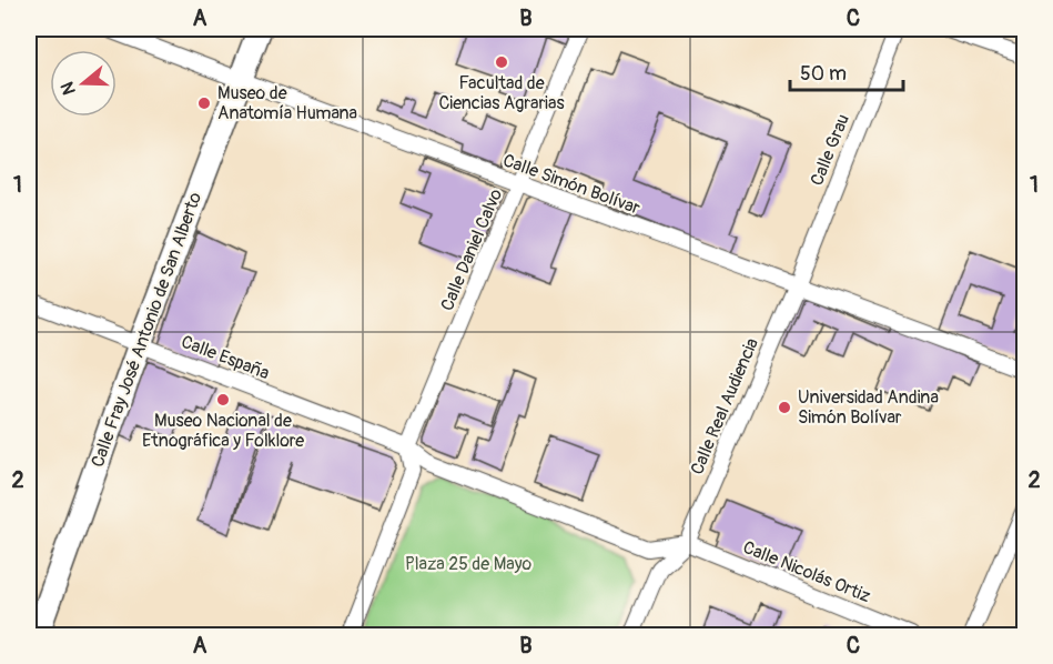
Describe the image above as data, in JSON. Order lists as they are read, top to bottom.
{
  "streets": {
    "main road": ["Calle Fray José Antonio de San Alberto"],
    "street": [
      "Calle Grau",
      "Calle Simón Bolívar",
      "Calle Daniel Calvo",
      "Calle España",
      "Calle Real Audiencia",
      "Calle Nicolás Ortiz"
    ]
  },
  "crossings": [
    ["Calle Grau", "Calle Simón Bolívar"],
    ["Calle Grau", "Calle Real Audiencia"],
    ["Calle Simón Bolívar", "Calle Daniel Calvo"],
    ["Calle Simón Bolívar", "Calle Fray José Antonio de San Alberto"],
    ["Calle Simón Bolívar", "Calle Real Audiencia"],
    ["Calle Daniel Calvo", "Calle España"],
    ["Calle Fray José Antonio de San Alberto", "Calle España"],
    ["Calle Real Audiencia", "Calle Nicolás Ortiz"]
  ],
  "parks": ["Plaza 25 de Mayo"],
  "places": [
    "Facultad de Ciencias Agrarias",
    "Museo de Anatomía Humana",
    "Museo Nacional de Etnográfica y Folklore",
    "Universidad Andina Simón Bolívar"
  ],
  "scale_bar": "50 m",
  "north": "left",
  "grid": {
    "columns": ["A", "B", "C"],
    "rows": ["1", "2"]
  }
}
